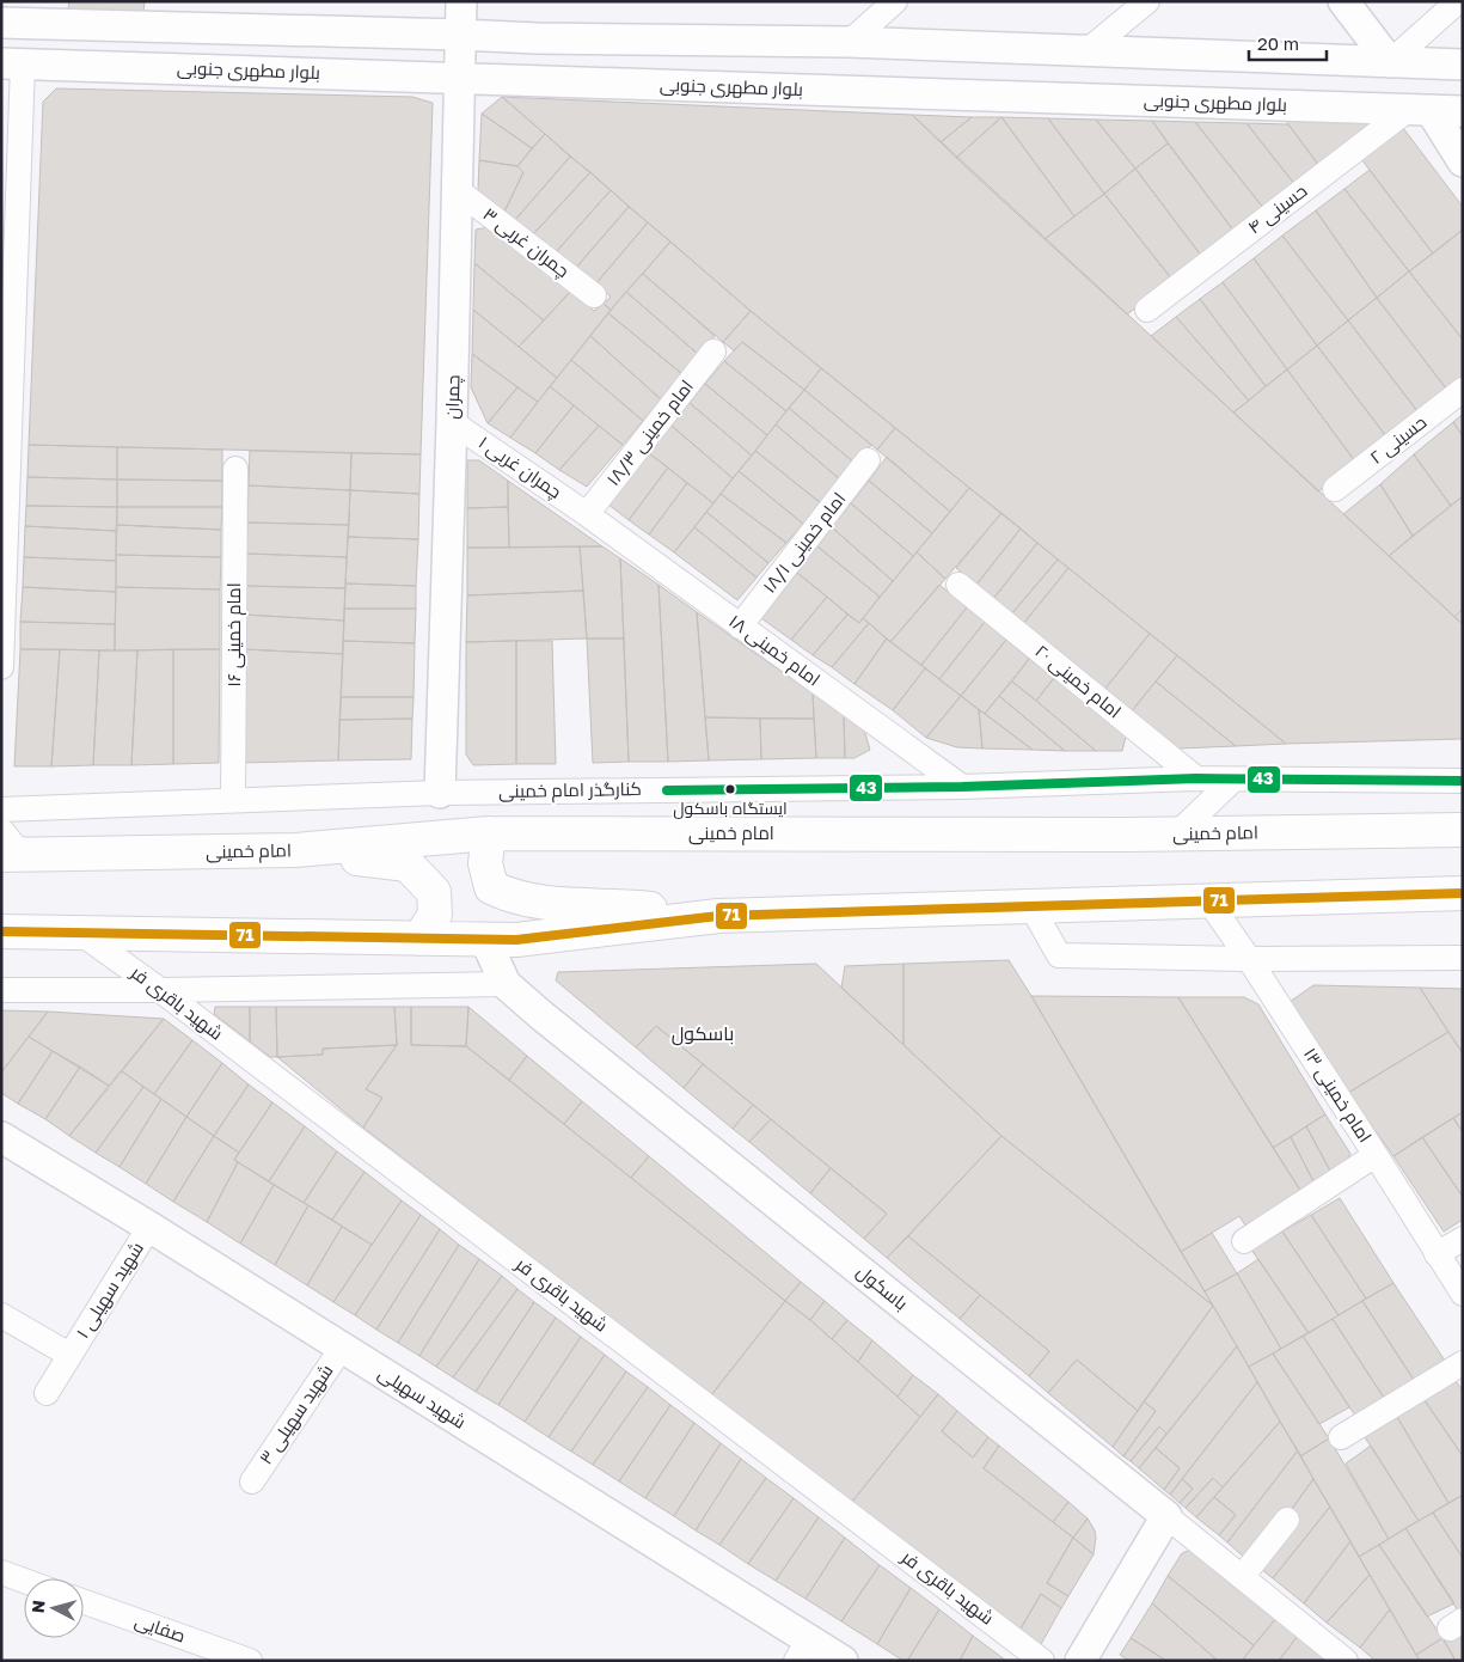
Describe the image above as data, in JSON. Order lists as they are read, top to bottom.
{
  "streets": {
    "main road": ["امام خمینی"],
    "street": [
      "بلوار مطهری جنوبی",
      "حسینی ۴",
      "چمران غربی ۳",
      "چمران",
      "امام خمینی ۱۸/۳",
      "حسینی ۲",
      "چمران غربی ۱",
      "امام خمینی ۱۸/۱",
      "امام خمینی ۱۶",
      "امام خمینی ۱۸",
      "امام خمینی ۲۰",
      "کنارگذر امام خمینی",
      "شهید باقری فر",
      "امام خمینی ۱۳",
      "باسکول",
      "شهید سهیلی ۱",
      "شهید سهیلی",
      "شهید سهیلی ۳",
      "صفایی"
    ]
  },
  "crossings": [
    ["بلوار مطهری جنوبی", "حسینی ۴"],
    ["بلوار مطهری جنوبی", "چمران"],
    ["چمران غربی ۳", "چمران"],
    ["چمران", "چمران غربی ۱"],
    ["چمران", "کنارگذر امام خمینی"],
    ["امام خمینی ۱۸/۳", "چمران غربی ۱"],
    ["امام خمینی ۱۸/۳", "امام خمینی ۱۸"],
    ["چمران غربی ۱", "امام خمینی ۱۸"],
    ["امام خمینی ۱۸/۱", "امام خمینی ۱۸"],
    ["امام خمینی ۱۶", "کنارگذر امام خمینی"],
    ["امام خمینی ۱۸", "کنارگذر امام خمینی"],
    ["امام خمینی ۲۰", "کنارگذر امام خمینی"],
    ["شهید سهیلی ۱", "شهید سهیلی"],
    ["شهید سهیلی", "شهید سهیلی ۳"]
  ],
  "districts": ["باسکول"],
  "places": ["ایستگاه باسکول"],
  "lines": ["transit line 43", "transit line 71"],
  "scale_bar": "20 m",
  "north": "left"
}
